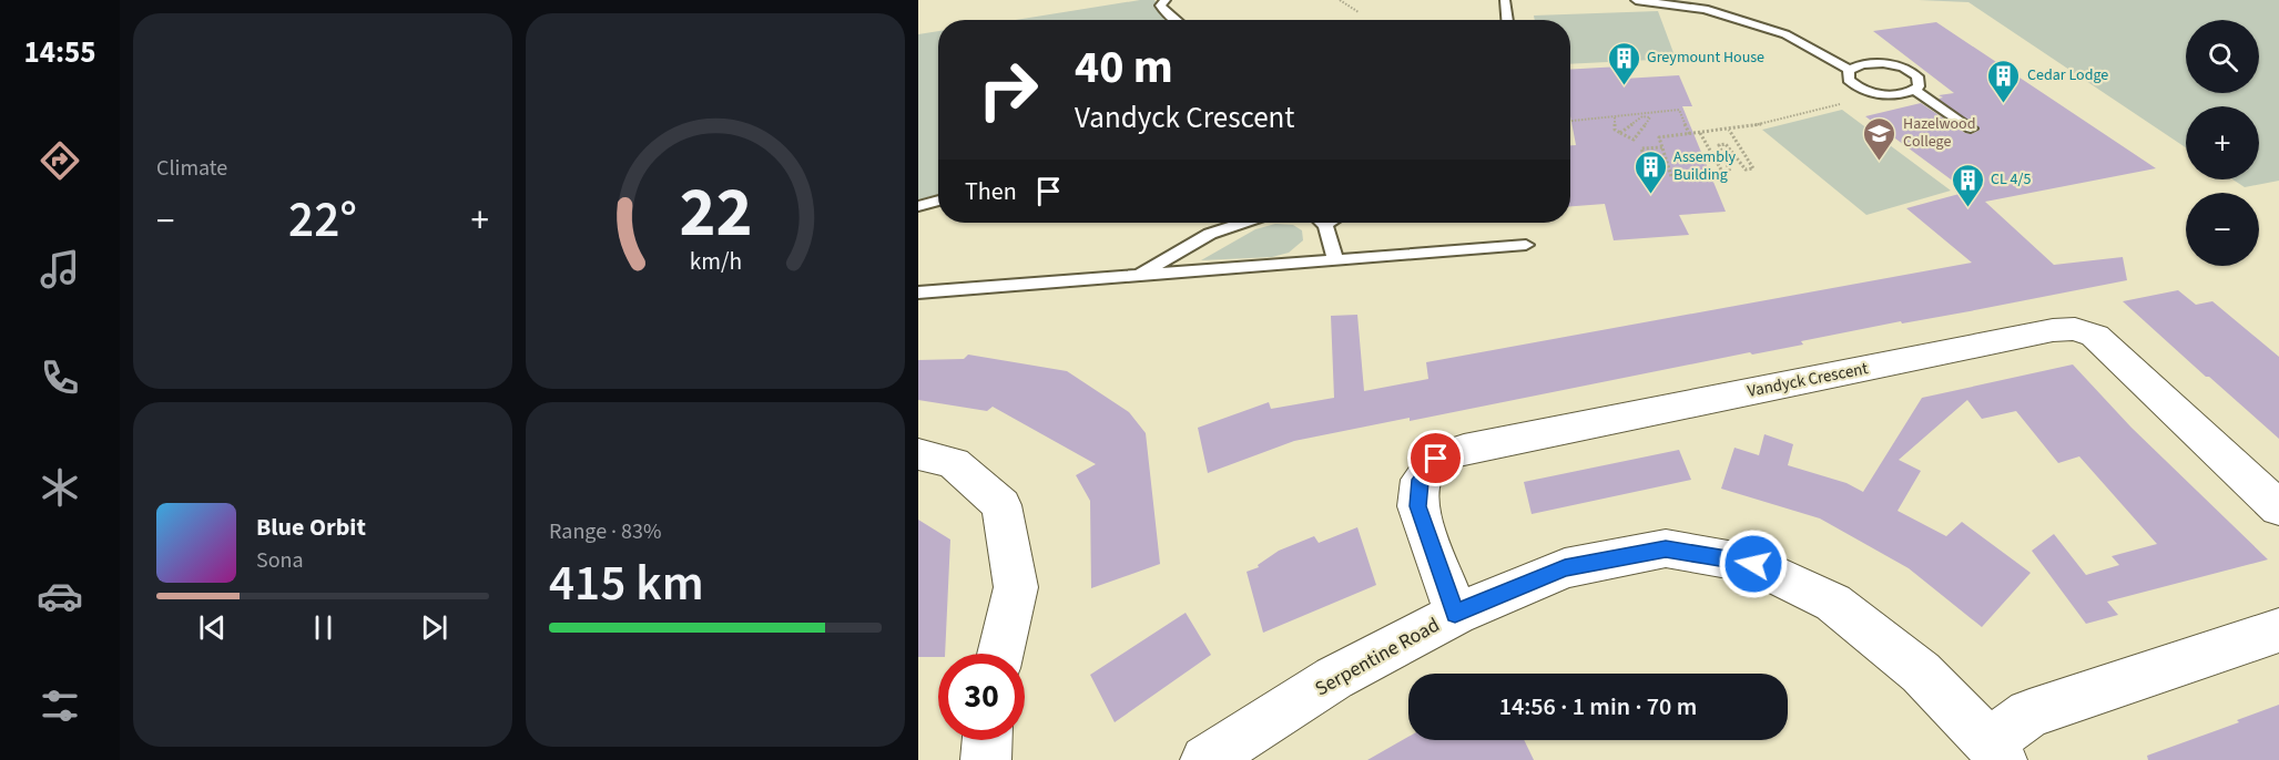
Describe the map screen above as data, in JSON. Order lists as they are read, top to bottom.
{
  "streets": {
    "street": ["Vandyck Crescent", "Serpentine Road"]
  },
  "crossings": [
    ["Vandyck Crescent", "Serpentine Road"]
  ],
  "places": {
    "building": [
      "Greymount House",
      "Cedar Lodge",
      "Assembly Building",
      "CL 4/5"
    ],
    "school or university": ["Hazelwood College"]
  },
  "page": {
    "tabs": "14:55",
    "tile": [
      "Climate",
      ["Range · 83%", "415 km"]
    ],
    "map_buttons": ["+", "−"],
    "turn": ["40 m", "Vandyck Crescent"],
    "then": "Then",
    "heat": ["−", "22°", "+"],
    "song": ["Blue Orbit", "Sona"],
    "limit": "30",
    "trip": "14:56 · 1 min · 70 m",
    "gauge": ["22", "km/h"]
  }
}
